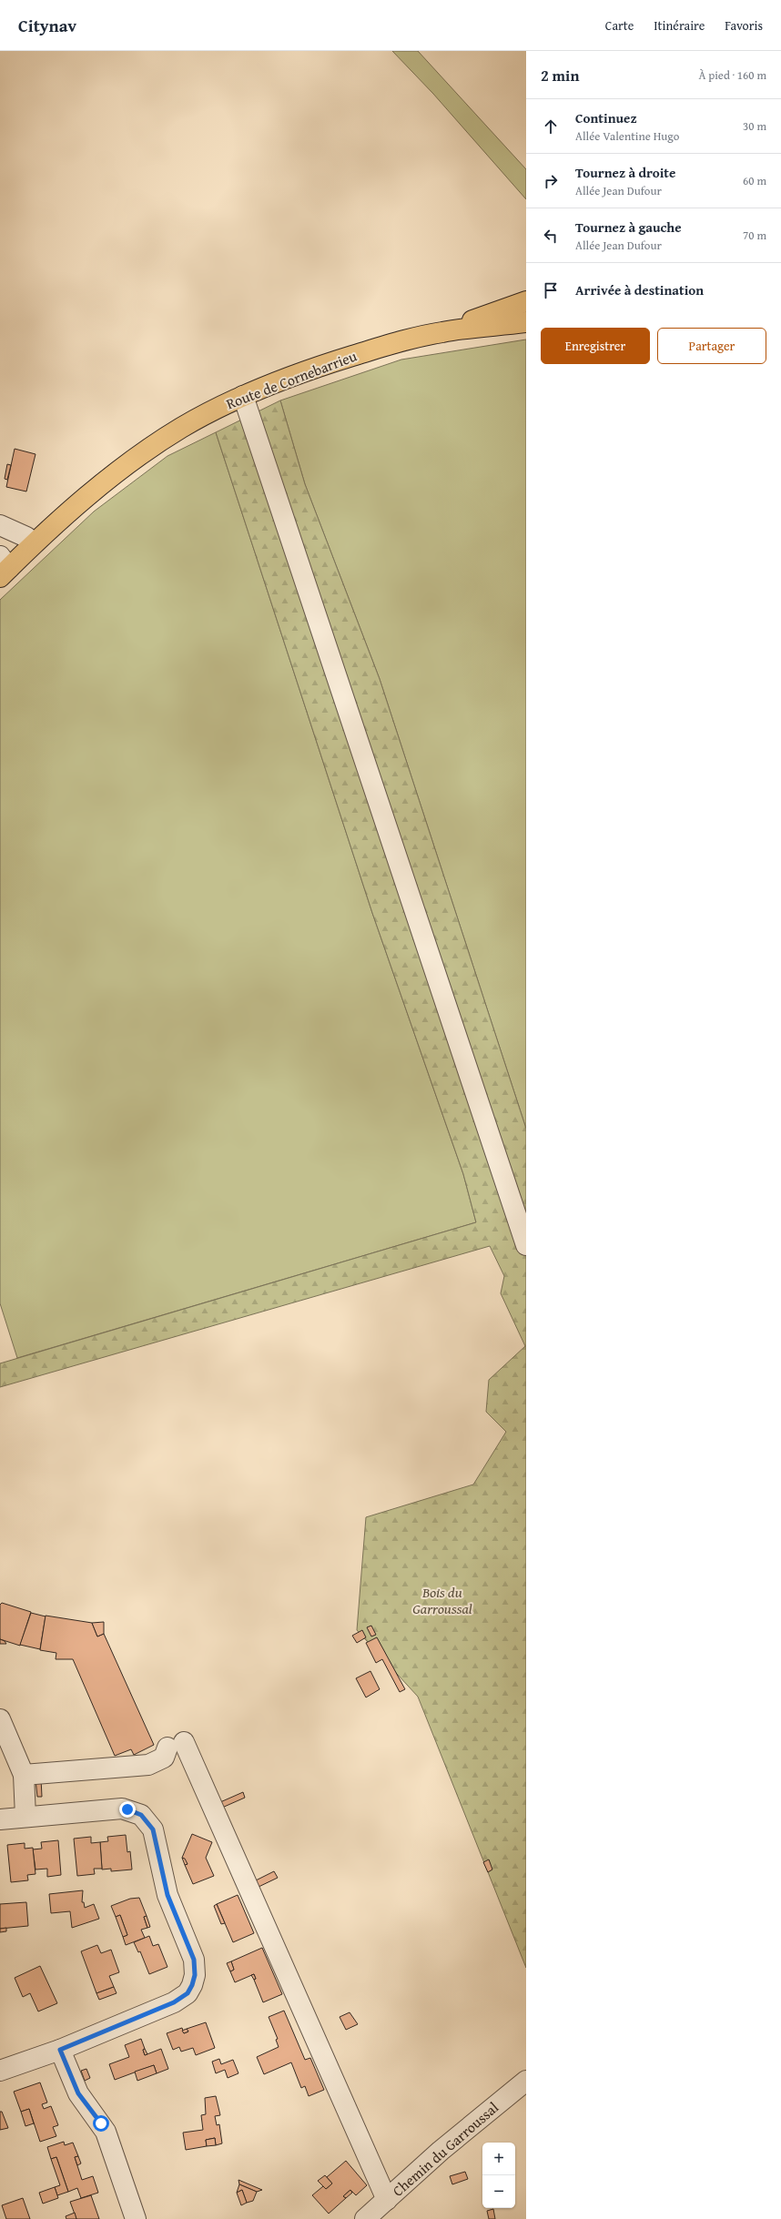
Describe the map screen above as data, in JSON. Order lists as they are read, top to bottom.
{
  "streets": {
    "main road": ["Route de Cornebarrieu"],
    "street": ["Chemin du Garroussal"]
  },
  "parks": ["Bois du Garroussal"],
  "page": {
    "header": "Citynav",
    "nav": ["Carte", "Itinéraire", "Favoris"],
    "heading": ["2 min", "À pied · 160 m"],
    "list": [
      ["Continuez", "Allée Valentine Hugo", "30 m"],
      ["Tournez à droite", "Allée Jean Dufour", "60 m"],
      ["Tournez à gauche", "Allée Jean Dufour", "70 m"],
      "Arrivée à destination"
    ],
    "buttons": ["Enregistrer", "Partager"],
    "map_buttons": ["+", "−"]
  }
}
